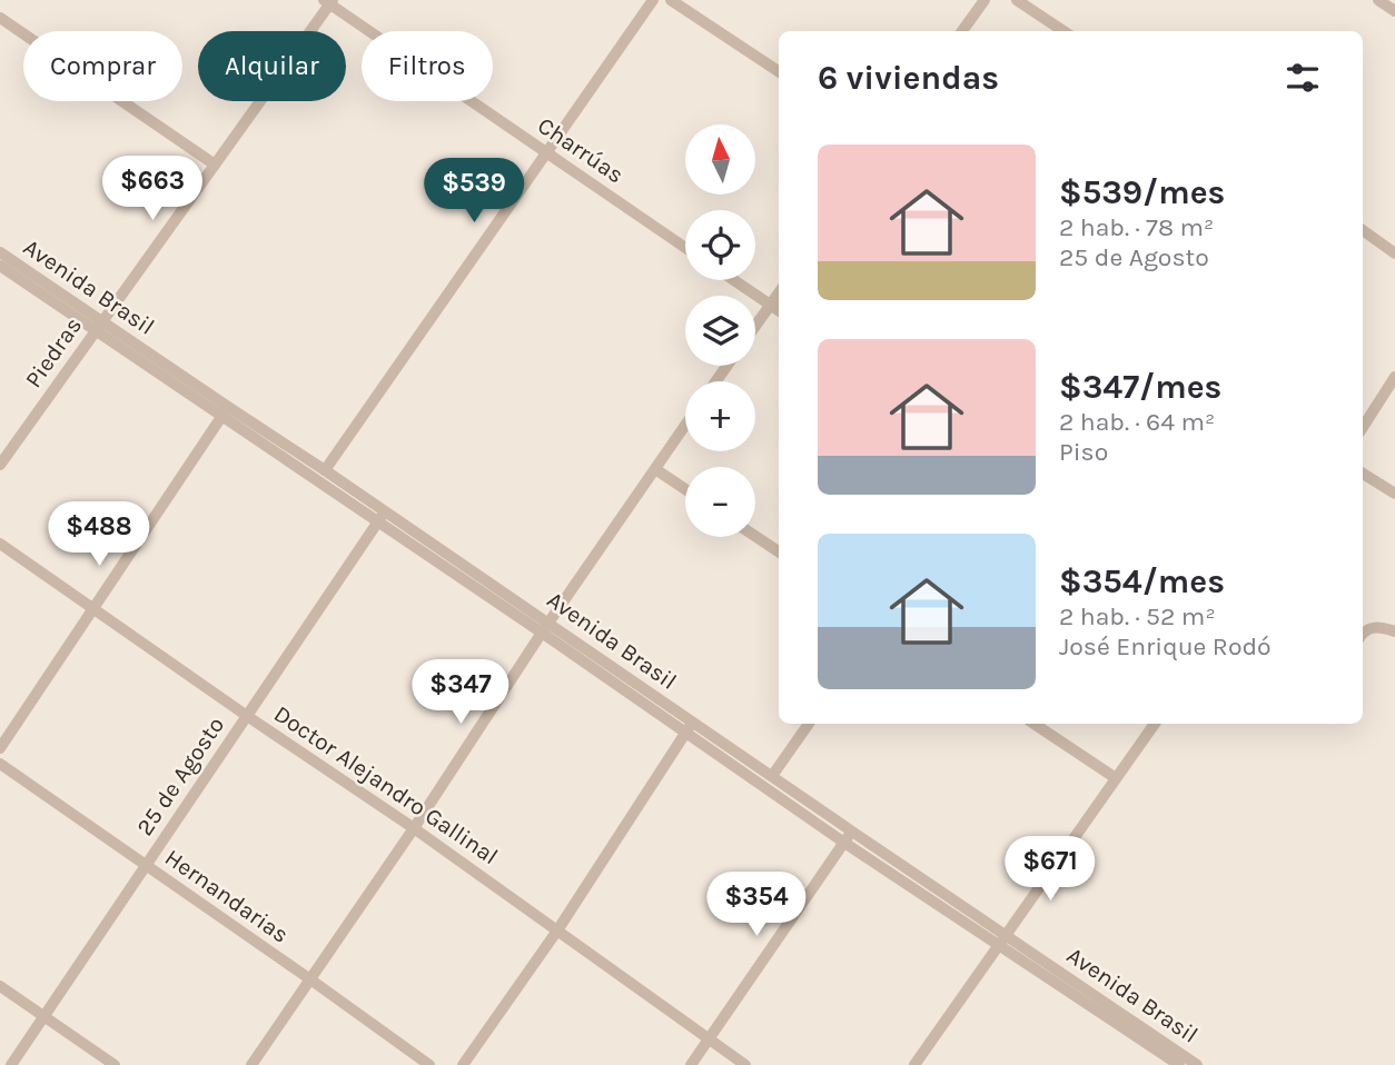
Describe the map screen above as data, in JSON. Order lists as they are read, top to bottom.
{
  "streets": {
    "street": [
      "Charrúas",
      "Avenida Brasil",
      "Piedras",
      "25 de Agosto",
      "Doctor Alejandro Gallinal",
      "Hernandarias"
    ]
  },
  "crossings": [
    ["Charrúas", "Piedras"],
    ["Avenida Brasil", "Piedras"],
    ["Avenida Brasil", "25 de Agosto"],
    ["25 de Agosto", "Doctor Alejandro Gallinal"],
    ["25 de Agosto", "Hernandarias"]
  ],
  "north": "top",
  "page": {
    "chip": ["Comprar", "Alquilar", "Filtros"],
    "heading": "6 viviendas",
    "map_buttons": ["+", "−"],
    "list": [
      {
        "name": "$539/mes",
        "note": "2 hab. · 78 m² · 25 de Agosto"
      },
      {
        "name": "$347/mes",
        "note": "2 hab. · 64 m² · Piso"
      },
      {
        "name": "$354/mes",
        "note": "2 hab. · 52 m² · José Enrique Rodó"
      }
    ],
    "price": [
      "$663",
      "$539",
      "$488",
      "$347",
      "$671",
      "$354"
    ]
  }
}
